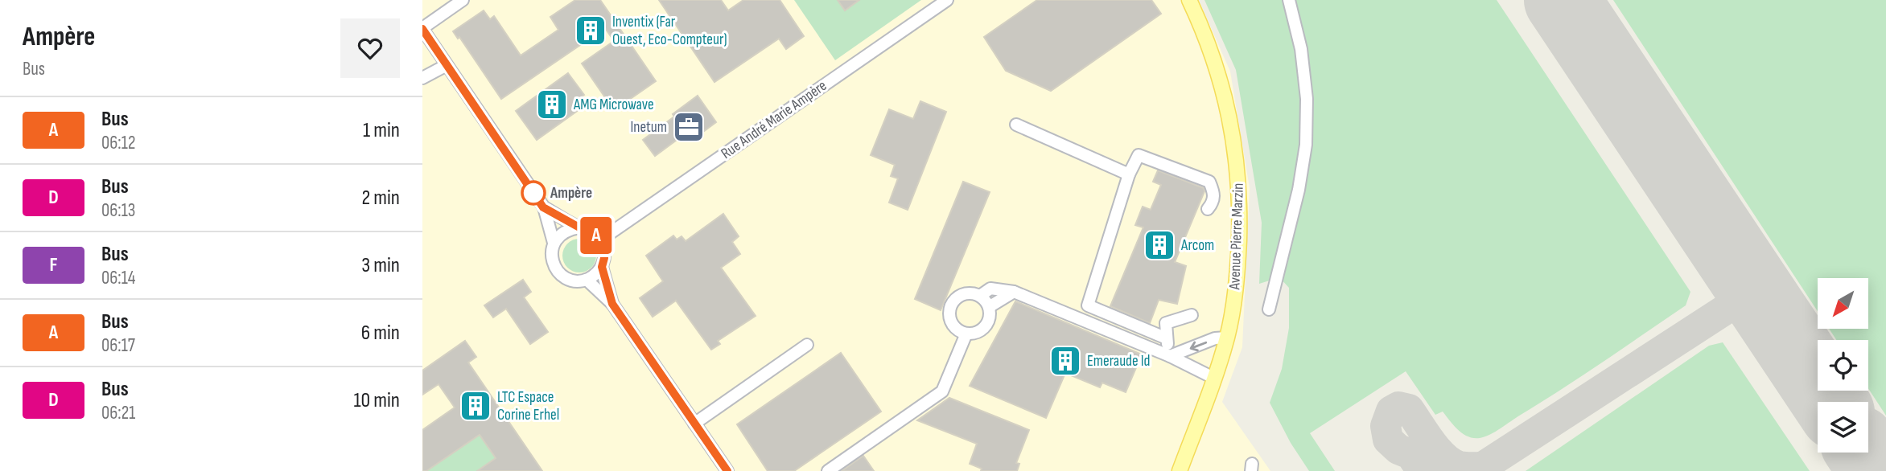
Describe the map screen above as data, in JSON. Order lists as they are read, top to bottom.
{
  "streets": {
    "main road": ["Avenue Pierre Marzin"],
    "street": ["Rue André Marie Ampère"]
  },
  "places": {
    "building": [
      "Inventix (Far Ouest, Eco-Compteur)",
      "AMG Microwave",
      "Arcom",
      "Emeraude Id",
      "LTC Espace Corine Erhel"
    ],
    "office": ["Inetum"],
    "other": ["Ampère"]
  },
  "lines": ["bus line A"],
  "north": "bottom left",
  "page": {
    "heading": ["Ampère", "Bus"],
    "on_map": "A",
    "list": [
      {
        "mark": "A",
        "name": "Bus",
        "note": "06:12",
        "value": "1 min"
      },
      {
        "mark": "D",
        "name": "Bus",
        "note": "06:13",
        "value": "2 min"
      },
      {
        "mark": "F",
        "name": "Bus",
        "note": "06:14",
        "value": "3 min"
      },
      {
        "mark": "A",
        "name": "Bus",
        "note": "06:17",
        "value": "6 min"
      },
      {
        "mark": "D",
        "name": "Bus",
        "note": "06:21",
        "value": "10 min"
      }
    ]
  }
}
